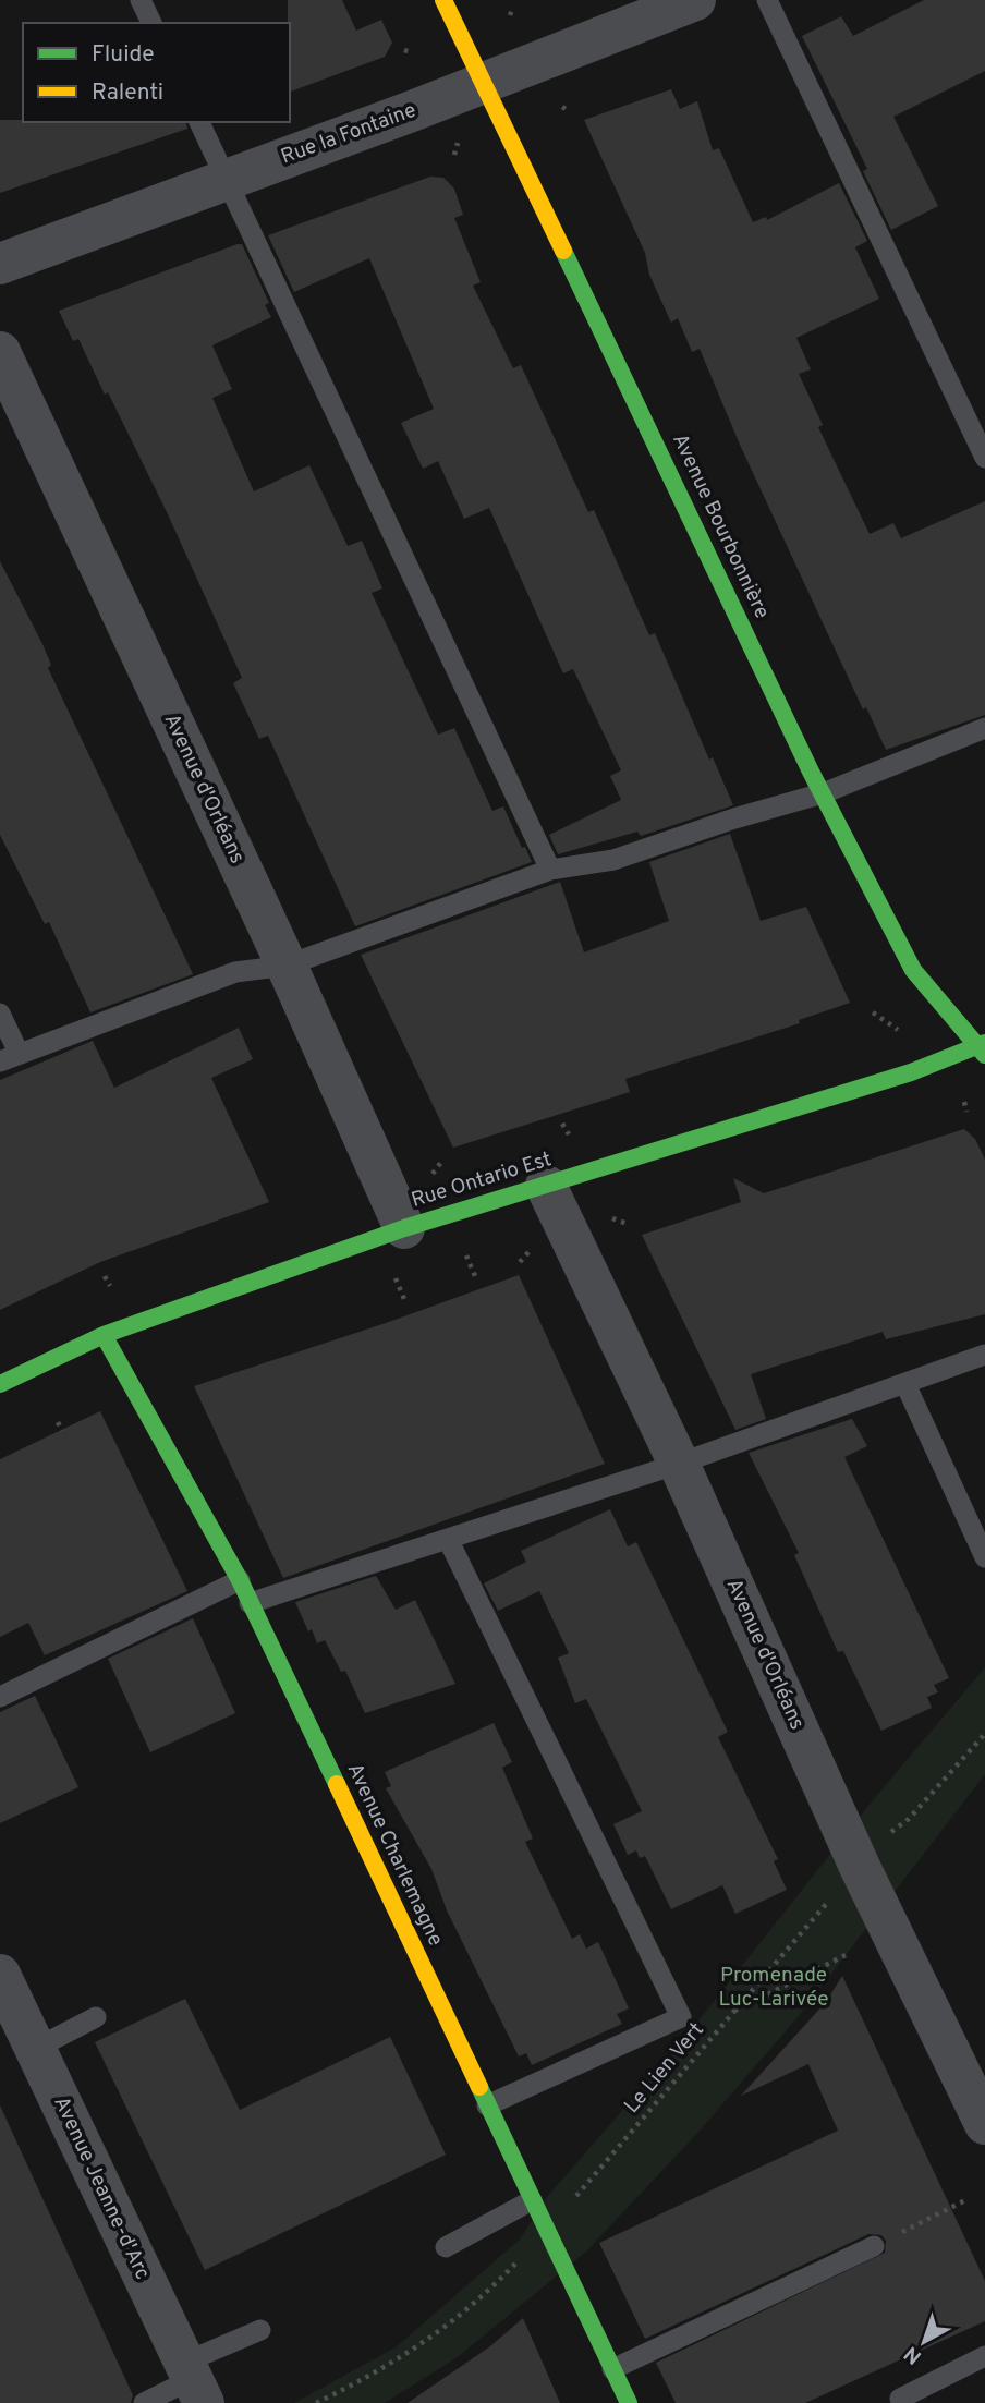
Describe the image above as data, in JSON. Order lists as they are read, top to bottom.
{
  "streets": {
    "street": [
      "Rue la Fontaine",
      "Avenue Bourbonnière",
      "Avenue d'Orléans",
      "Rue Ontario Est",
      "Avenue Charlemagne",
      "Avenue Jeanne-d'Arc"
    ],
    "path": ["Le Lien Vert"]
  },
  "crossings": [
    ["Rue la Fontaine", "Avenue Bourbonnière"],
    ["Avenue Bourbonnière", "Rue Ontario Est"],
    ["Avenue d'Orléans", "Rue Ontario Est"],
    ["Rue Ontario Est", "Avenue Charlemagne"]
  ],
  "parks": ["Promenade Luc-Larivée"],
  "legend": ["Fluide", "Ralenti"],
  "north": "bottom left"
}
